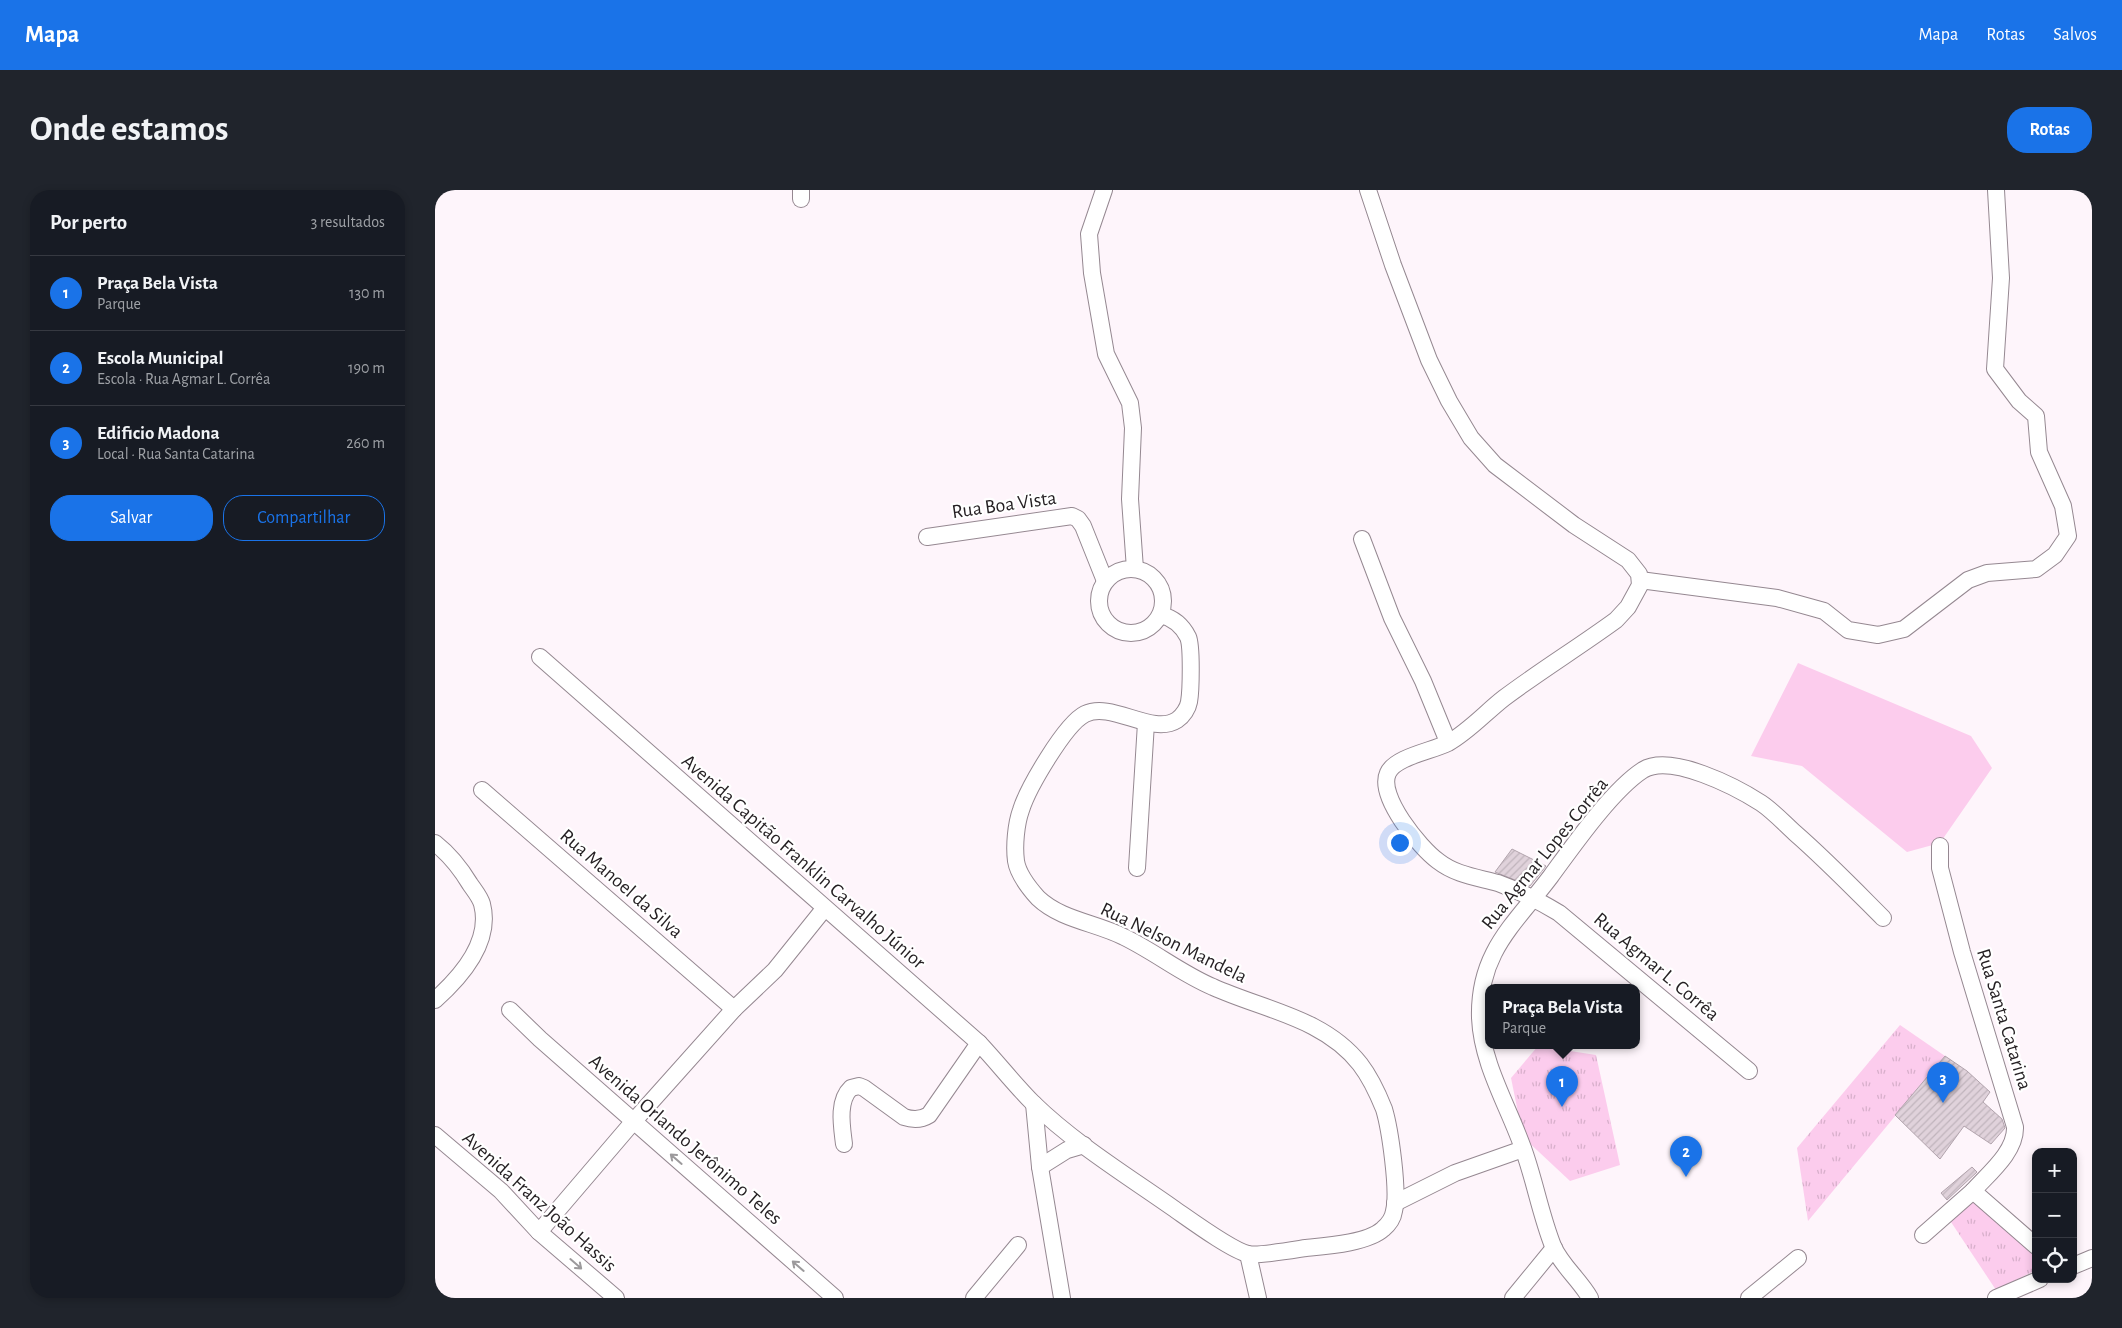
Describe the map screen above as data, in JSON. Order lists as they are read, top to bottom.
{
  "streets": {
    "street": [
      "Rua Boa Vista",
      "Rua Agmar Lopes Corrêa",
      "Avenida Capitão Franklin Carvalho Júnior",
      "Rua Manoel da Silva",
      "Rua Nelson Mandela",
      "Rua Agmar L. Corrêa",
      "Rua Santa Catarina",
      "Avenida Orlando Jerônimo Teles",
      "Avenida Franz João Hassis"
    ]
  },
  "crossings": [
    ["Rua Boa Vista", "Rua Nelson Mandela"],
    ["Rua Agmar Lopes Corrêa", "Rua Agmar L. Corrêa"]
  ],
  "one_way": ["Avenida Orlando Jerônimo Teles", "Avenida Franz João Hassis"],
  "page": {
    "header": "Mapa",
    "nav": ["Mapa", "Rotas", "Salvos"],
    "buttons": [
      "Rotas",
      ["Salvar", "Compartilhar"]
    ],
    "title": "Onde estamos",
    "heading": ["Por perto", "3 resultados"],
    "list": [
      {
        "mark": "1",
        "name": "Praça Bela Vista",
        "note": "Parque",
        "value": "130 m"
      },
      {
        "mark": "2",
        "name": "Escola Municipal",
        "note": "Escola · Rua Agmar L. Corrêa",
        "value": "190 m"
      },
      {
        "mark": "3",
        "name": "Edificio Madona",
        "note": "Local · Rua Santa Catarina",
        "value": "260 m"
      }
    ],
    "popup": ["Praça Bela Vista", "Parque"],
    "pins": ["3", "1", "2"],
    "map_buttons": ["+", "−"]
  }
}
